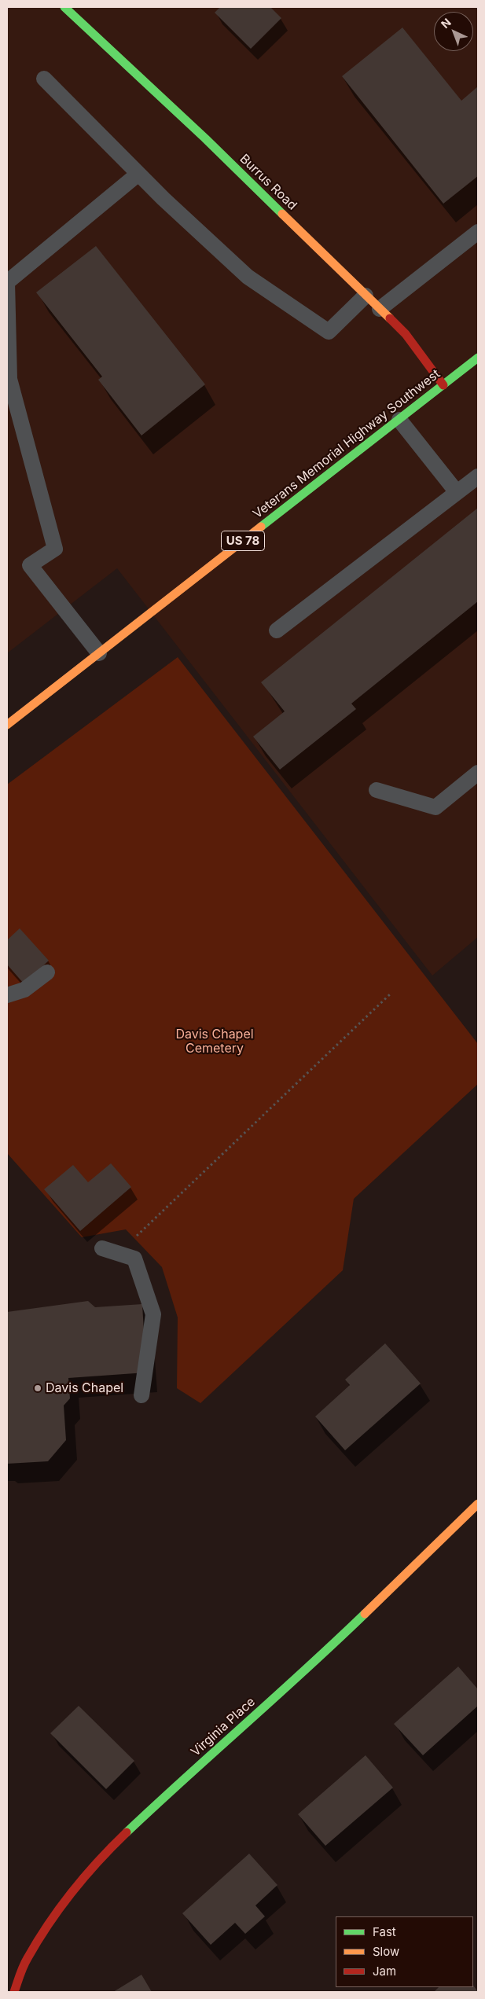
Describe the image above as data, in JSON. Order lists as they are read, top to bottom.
{
  "streets": {
    "street": [
      "Burrus Road",
      "Veterans Memorial Highway Southwest",
      "US 78",
      "Virginia Place"
    ]
  },
  "crossings": [
    ["Burrus Road", "Veterans Memorial Highway Southwest"]
  ],
  "parks": ["Davis Chapel Cemetery"],
  "places": ["Davis Chapel"],
  "legend": ["Fast", "Slow", "Jam"],
  "north": "top left"
}
